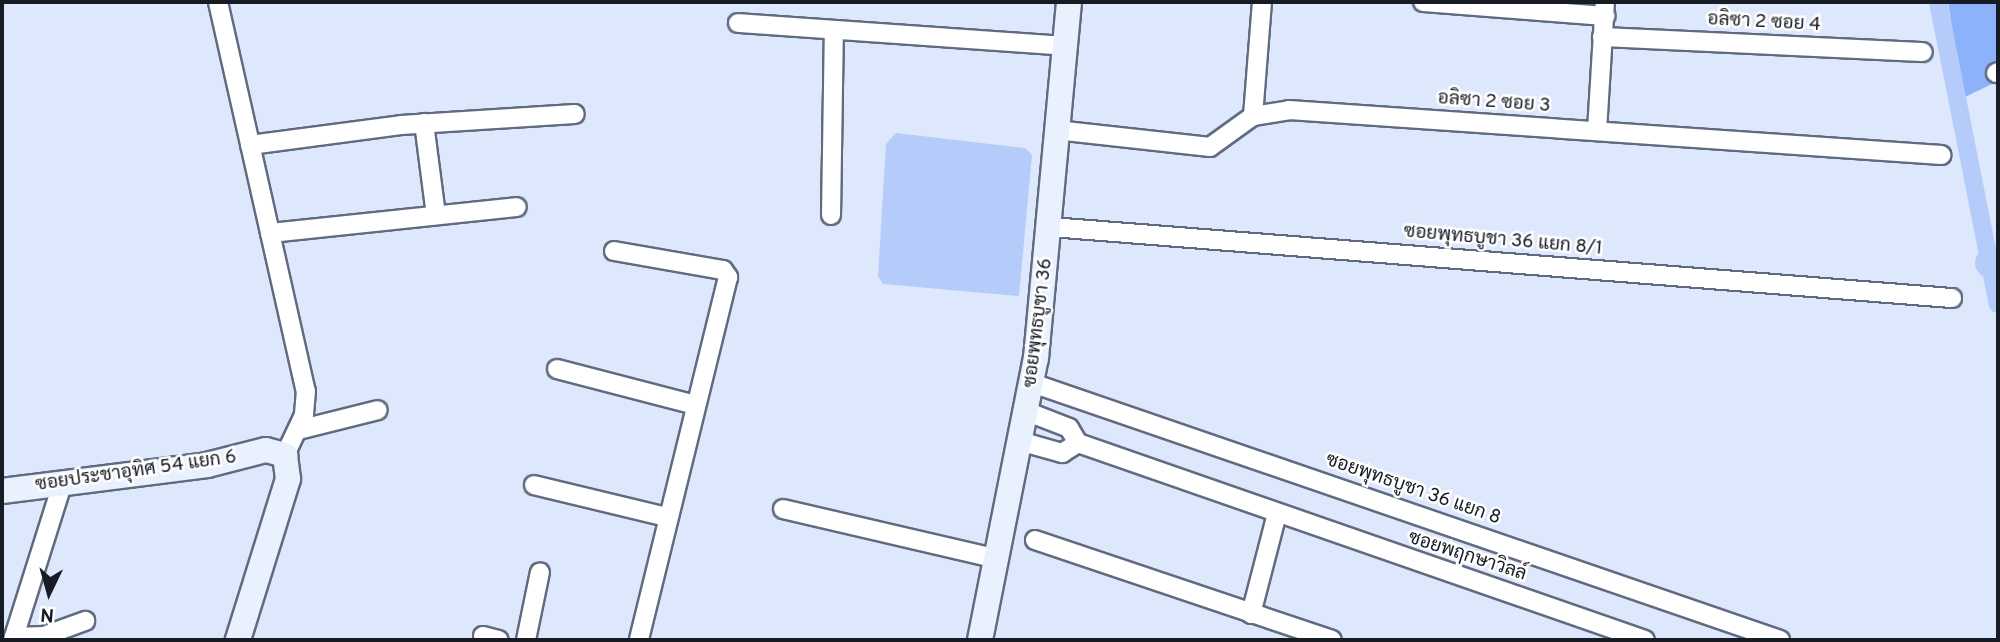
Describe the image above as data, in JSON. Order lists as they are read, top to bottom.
{
  "streets": {
    "street": [
      "อลิซา 2 ซอย 4",
      "อลิซา 2 ซอย 3",
      "ซอยพุทธบูชา 36 แยก 8/1",
      "ซอยพุทธบูชา 36",
      "ซอยประชาอุทิศ 54 แยก 6",
      "ซอยพุทธบูชา 36 แยก 8",
      "ซอยพฤกษาวิลล์"
    ]
  },
  "crossings": [
    ["อลิซา 2 ซอย 3", "ซอยพุทธบูชา 36"],
    ["ซอยพุทธบูชา 36 แยก 8/1", "ซอยพุทธบูชา 36"],
    ["ซอยพุทธบูชา 36", "ซอยพุทธบูชา 36 แยก 8"],
    ["ซอยพุทธบูชา 36", "ซอยพฤกษาวิลล์"]
  ],
  "north": "bottom"
}
